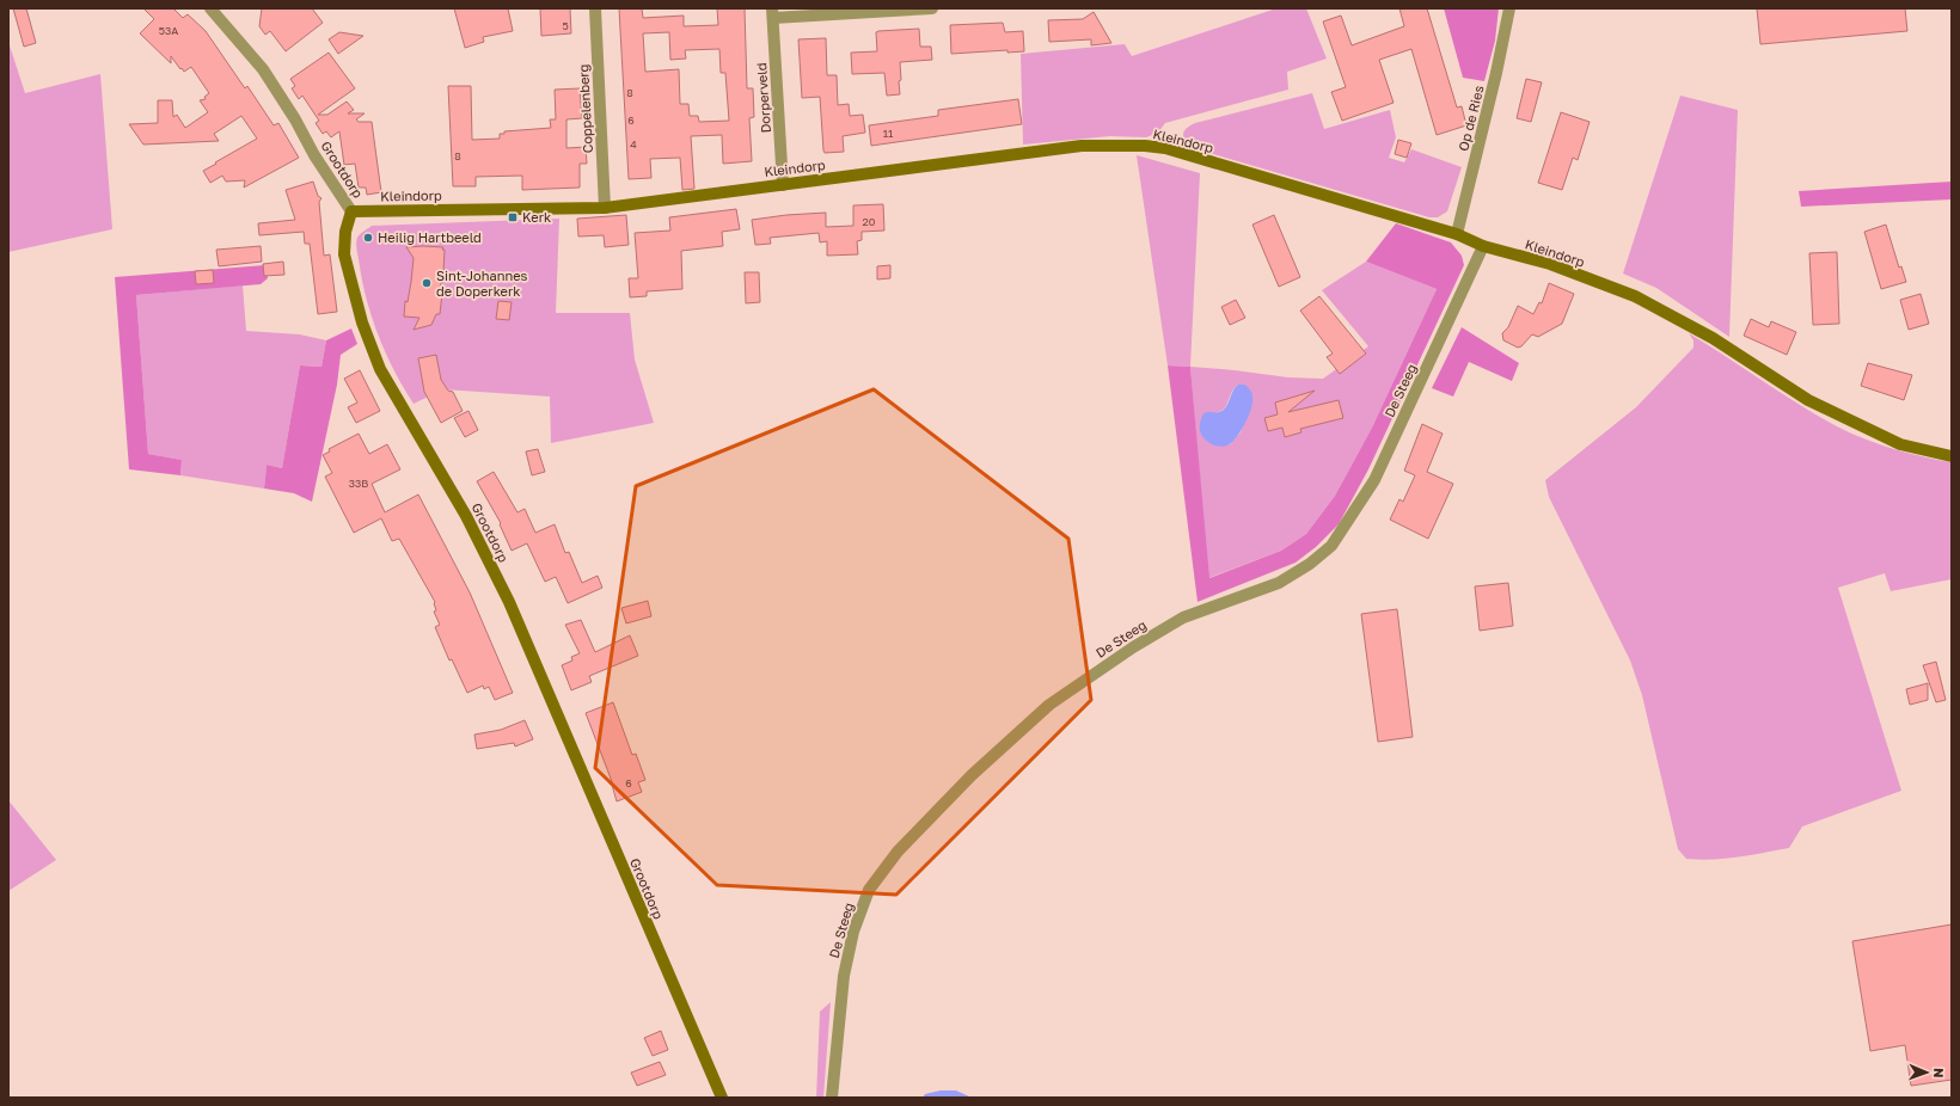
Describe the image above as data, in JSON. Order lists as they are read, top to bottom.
{
  "streets": {
    "street": [
      "Dorperveld",
      "Coppelenberg",
      "Op de Ries",
      "Kleindorp",
      "Grootdorp",
      "De Steeg"
    ]
  },
  "crossings": [
    ["Dorperveld", "Kleindorp"],
    ["Coppelenberg", "Kleindorp"],
    ["Op de Ries", "Kleindorp"],
    ["Kleindorp", "Grootdorp"],
    ["Kleindorp", "De Steeg"]
  ],
  "places": {
    "transit": ["Kerk"],
    "other": ["Heilig Hartbeeld", "Sint-Johannes de Doperkerk"]
  },
  "house_numbers": [
    "5",
    "53A",
    "8",
    "6",
    "11",
    "4",
    "8",
    "20",
    "33B",
    "6"
  ],
  "north": "right"
}
